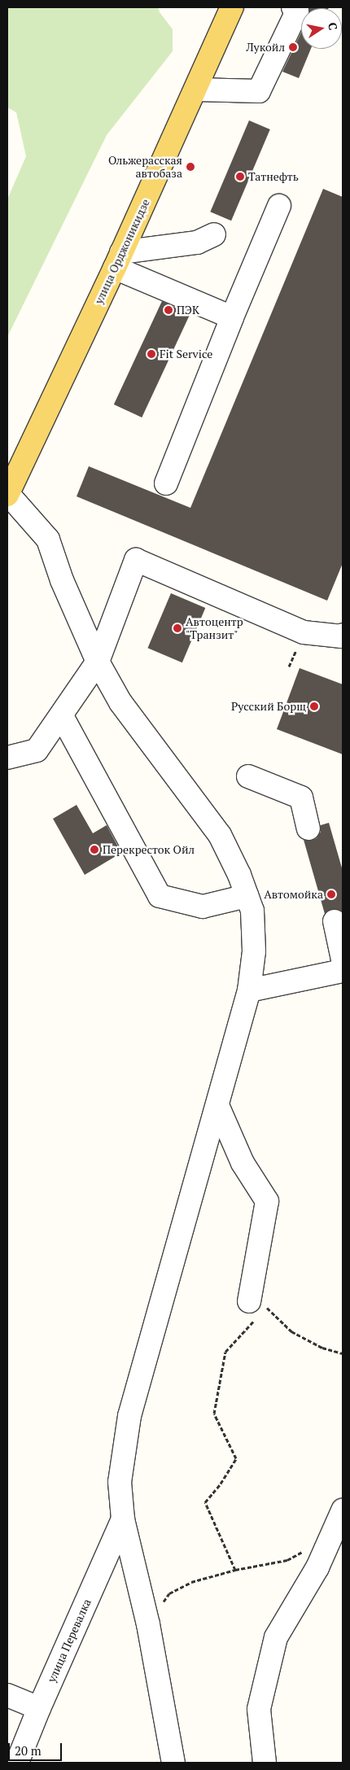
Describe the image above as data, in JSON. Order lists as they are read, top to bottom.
{
  "streets": {
    "main road": ["улица Орджоникидзе"],
    "street": ["улица Перевалка"]
  },
  "places": [
    "Лукойл",
    "Ольжерасская автобаза",
    "Татнефть",
    "ПЭК",
    "Fit Service",
    "Автоцентр \"Транзит\"",
    "Русский Борщ",
    "Перекресток Ойл",
    "Автомойка"
  ],
  "scale_bar": "20 m",
  "north": "right"
}
